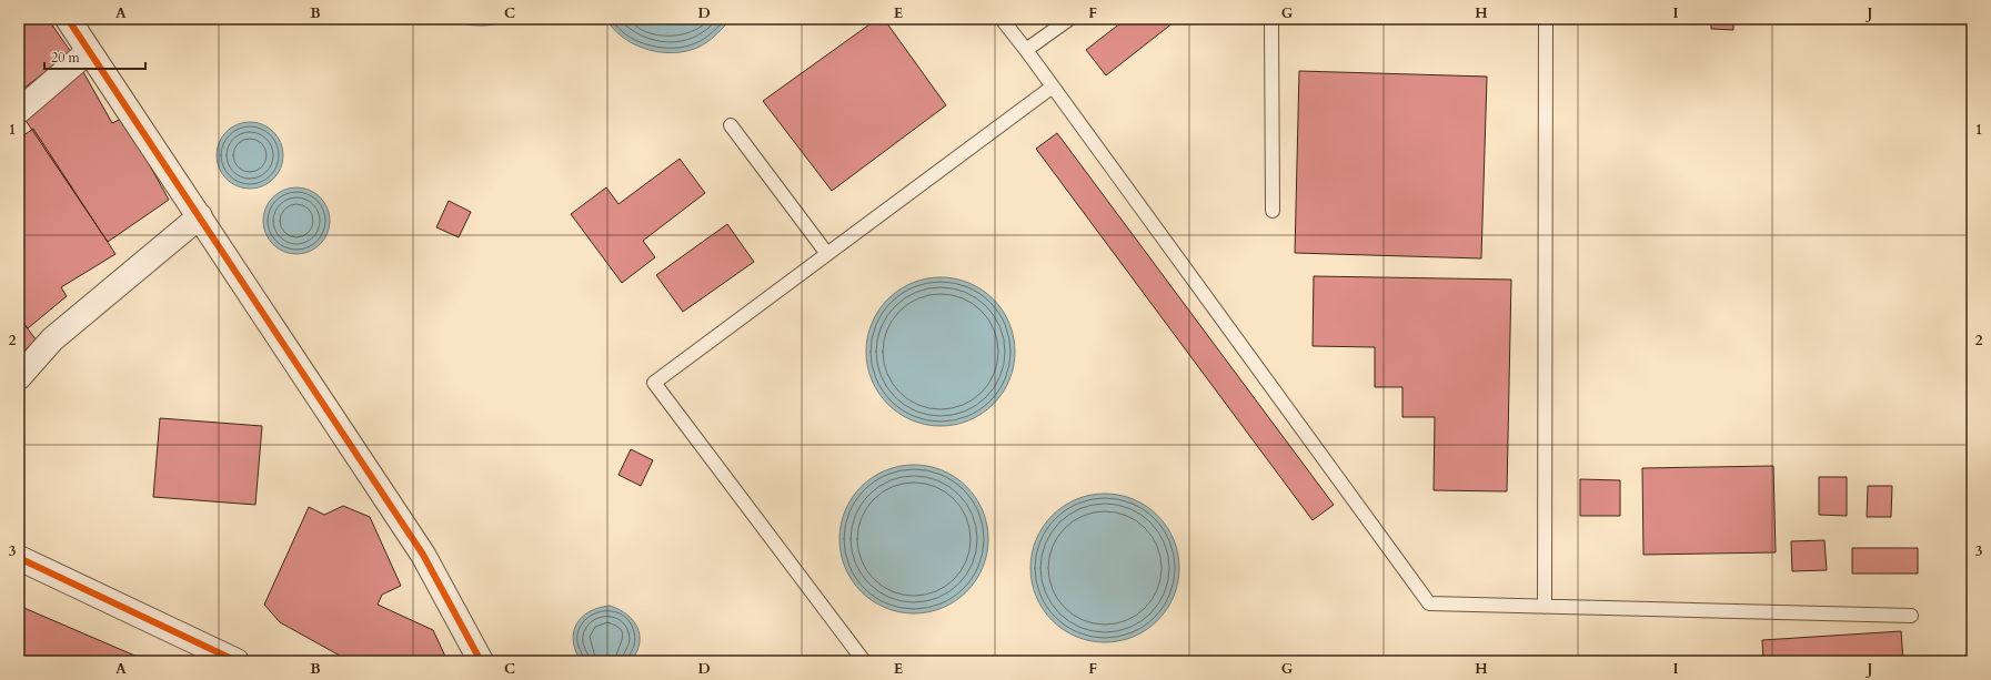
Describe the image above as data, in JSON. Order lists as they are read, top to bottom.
{
  "scale_bar": "20 m",
  "grid": {
    "columns": [
      "A",
      "B",
      "C",
      "D",
      "E",
      "F",
      "G",
      "H",
      "I",
      "J"
    ],
    "rows": ["1", "2", "3"]
  }
}
